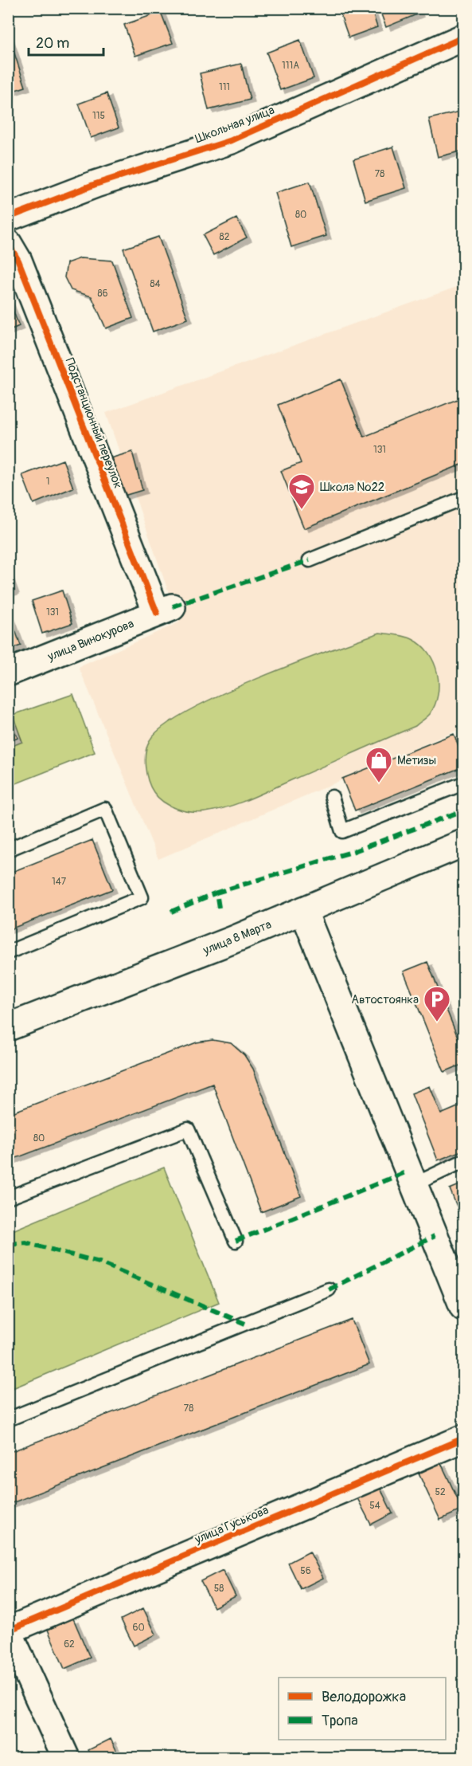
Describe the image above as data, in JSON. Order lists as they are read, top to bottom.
{
  "streets": {
    "street": [
      "Школьная улица",
      "Подстанционный переулок",
      "улица Винокурова",
      "улица 8 Марта",
      "улица Гуськова"
    ]
  },
  "crossings": [
    ["Подстанционный переулок", "улица Винокурова"]
  ],
  "places": {
    "school or university": ["Школа №22"],
    "shop": ["Метизы"],
    "parking": ["Автостоянка"]
  },
  "house_numbers": [
    "111А",
    "111",
    "115",
    "78",
    "80",
    "82",
    "84",
    "86",
    "131",
    "1",
    "131",
    "147",
    "80",
    "78",
    "52",
    "54",
    "56",
    "58",
    "60",
    "62"
  ],
  "legend": ["Велодорожка", "Тропа"],
  "scale_bar": "20 m"
}
